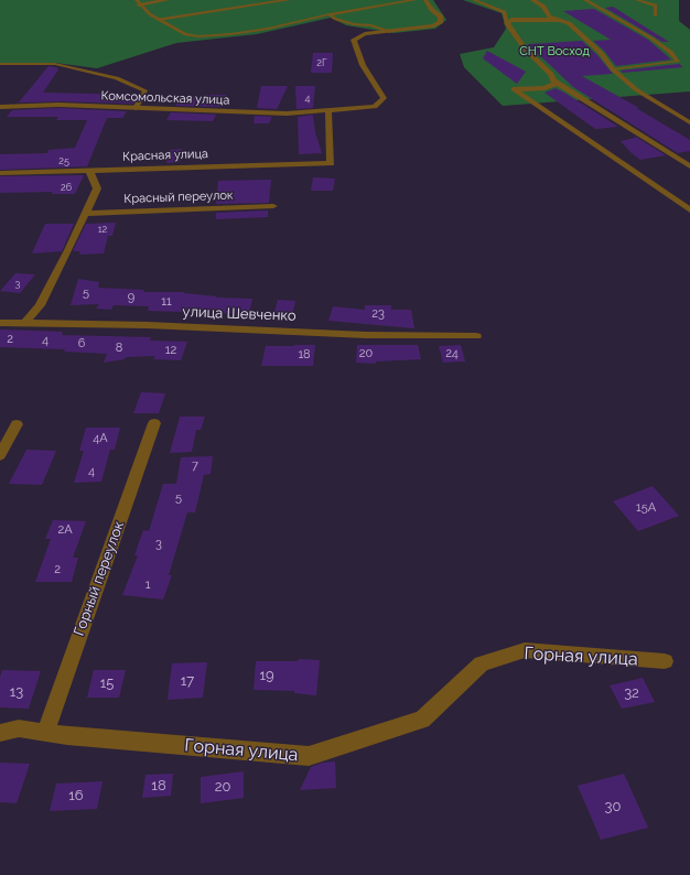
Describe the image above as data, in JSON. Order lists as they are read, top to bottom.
{
  "streets": {
    "street": [
      "Комсомольская улица",
      "Красная улица",
      "Красный переулок",
      "улица Шевченко",
      "Горный переулок",
      "Горная улица"
    ]
  },
  "crossings": [
    ["Комсомольская улица", "Красная улица"],
    ["Горный переулок", "Горная улица"]
  ],
  "parks": ["СНТ Восход"],
  "house_numbers": [
    "2Г",
    "4",
    "25",
    "26",
    "12",
    "3",
    "5",
    "9",
    "11",
    "23",
    "2",
    "4",
    "6",
    "8",
    "12",
    "20",
    "24",
    "18",
    "4А",
    "7",
    "4",
    "5",
    "15А",
    "2А",
    "3",
    "2",
    "1",
    "19",
    "17",
    "15",
    "13",
    "32",
    "18",
    "20",
    "16",
    "30"
  ]
}
